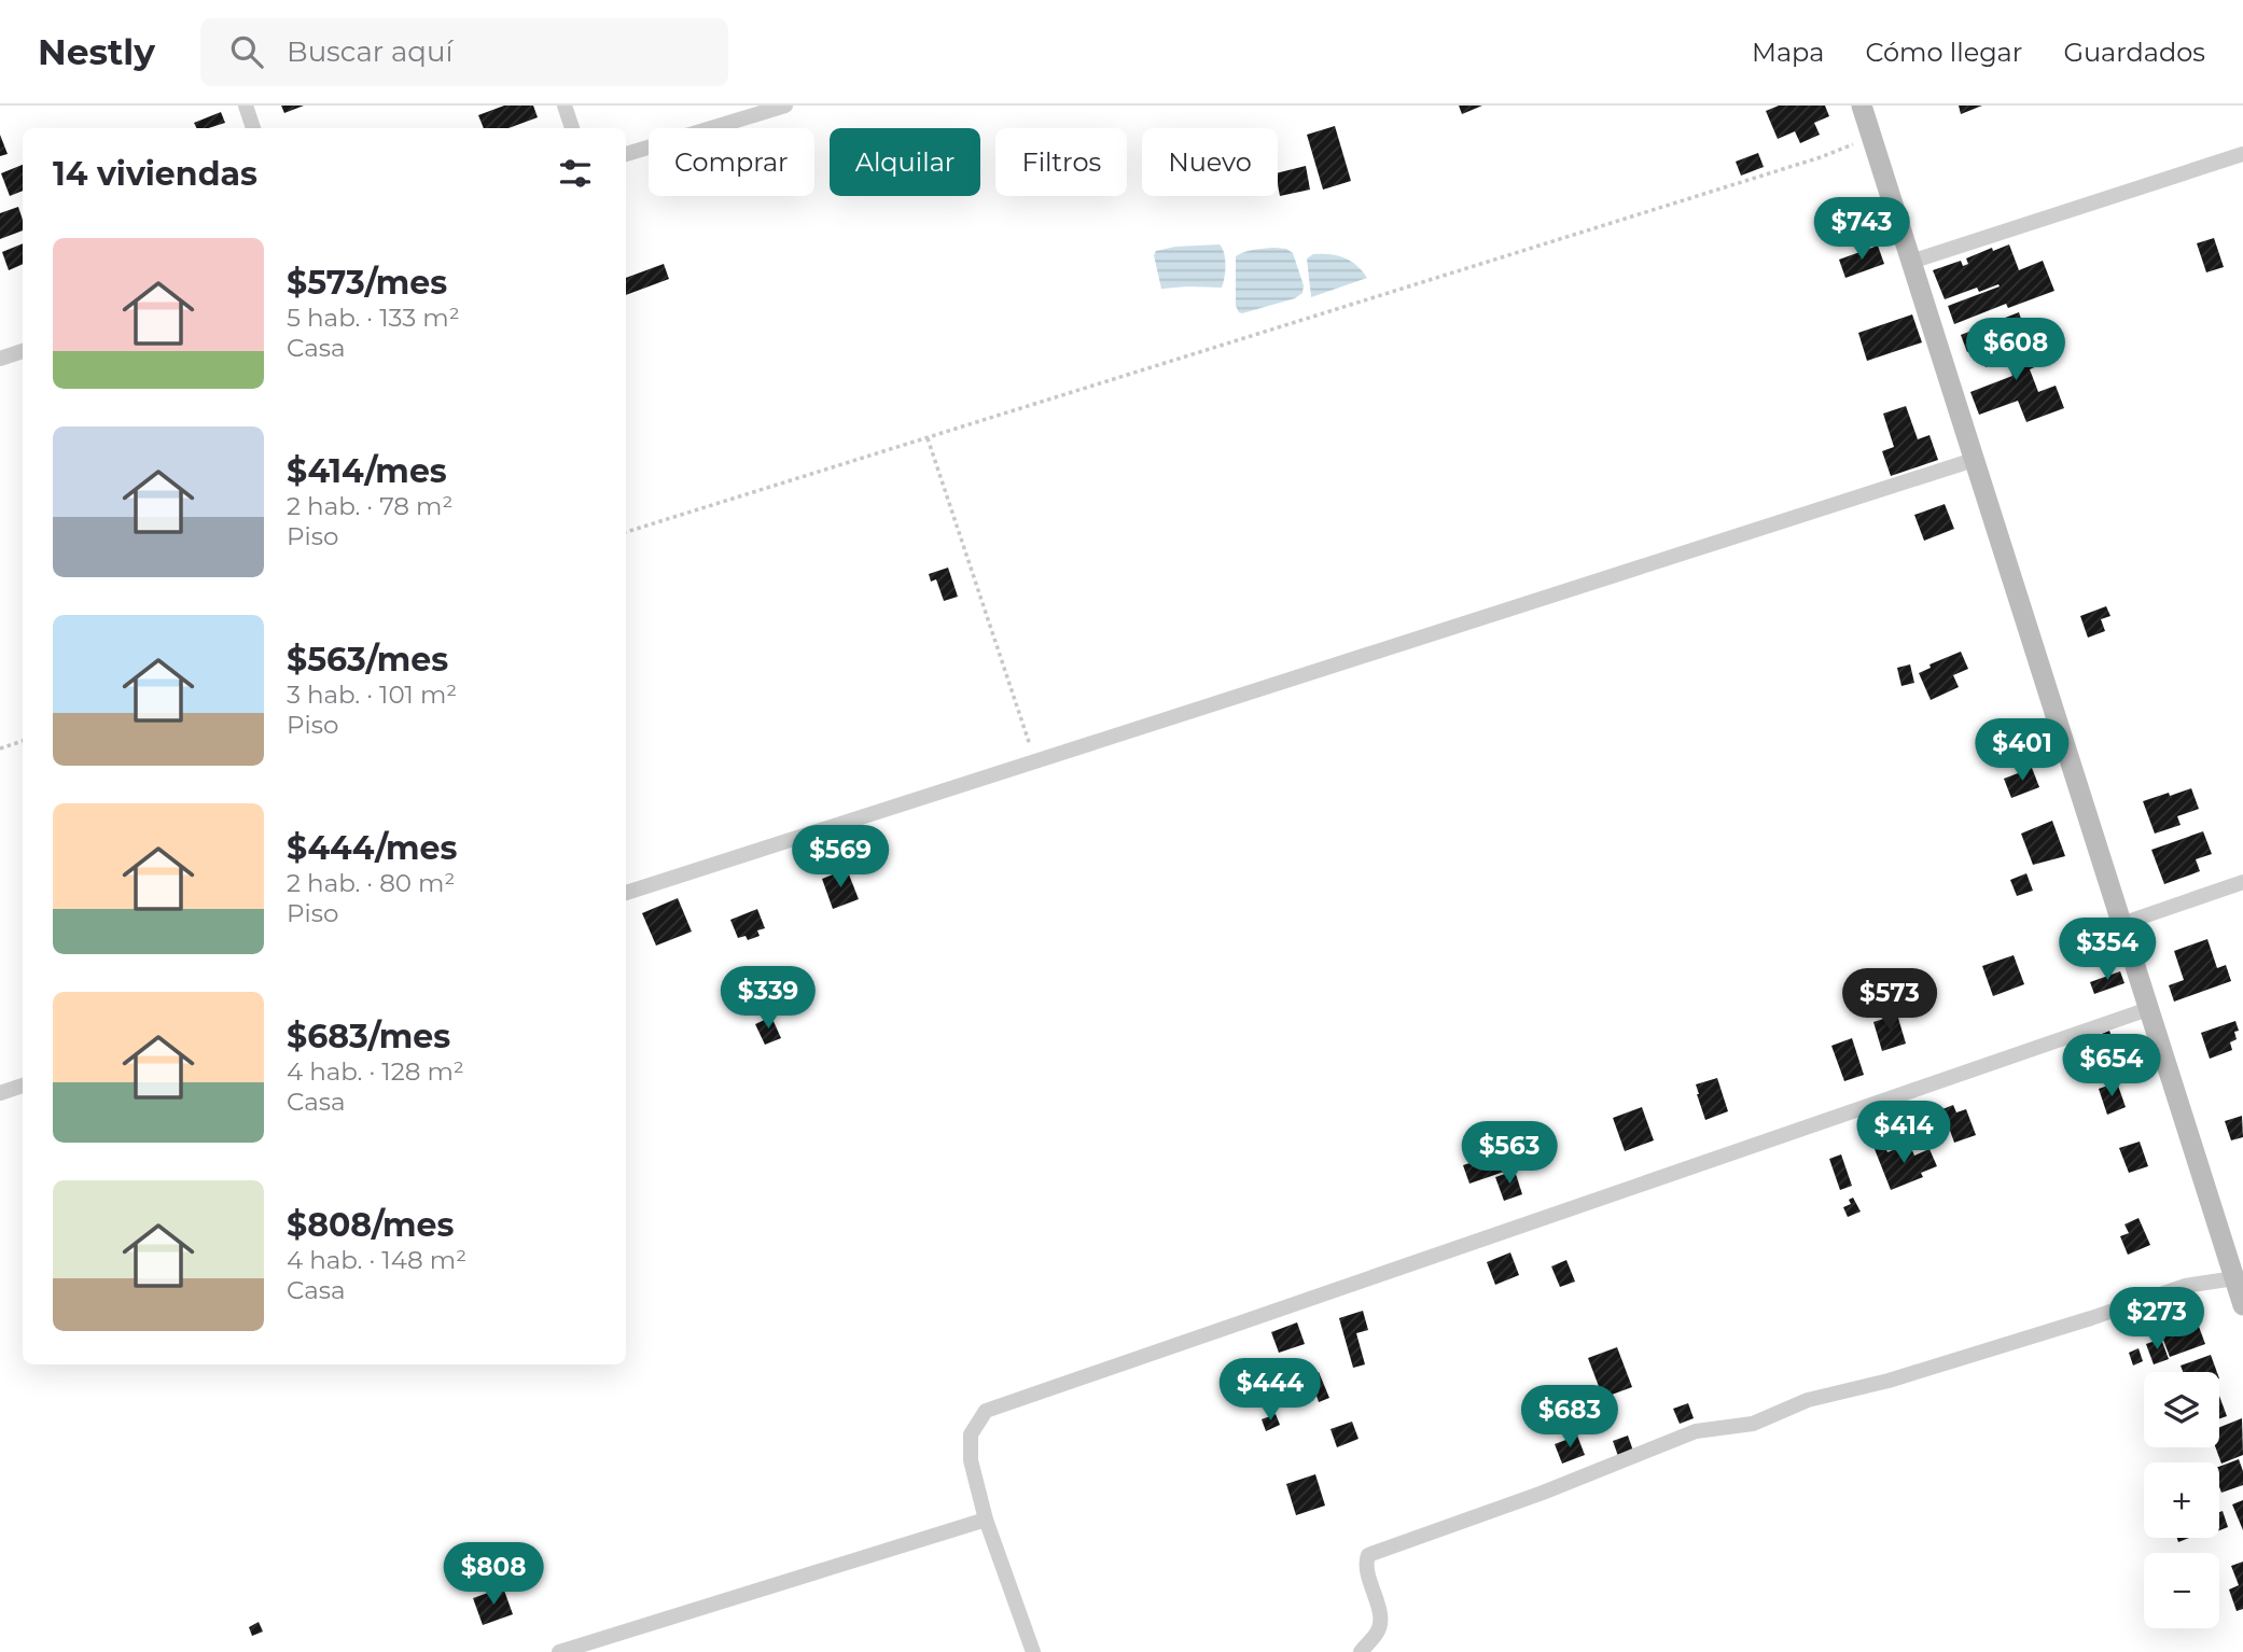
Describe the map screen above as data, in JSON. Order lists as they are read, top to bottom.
{
  "page": {
    "header": "Nestly",
    "search": "Buscar aquí",
    "nav": ["Mapa", "Cómo llegar", "Guardados"],
    "chip": [
      "Comprar",
      "Alquilar",
      "Filtros",
      "Nuevo"
    ],
    "heading": "14 viviendas",
    "price": [
      "$743",
      "$608",
      "$401",
      "$569",
      "$354",
      "$339",
      "$573",
      "$654",
      "$414",
      "$563",
      "$273",
      "$444",
      "$683",
      "$808"
    ],
    "list": [
      {
        "name": "$573/mes",
        "note": "5 hab. · 133 m² · Casa"
      },
      {
        "name": "$414/mes",
        "note": "2 hab. · 78 m² · Piso"
      },
      {
        "name": "$563/mes",
        "note": "3 hab. · 101 m² · Piso"
      },
      {
        "name": "$444/mes",
        "note": "2 hab. · 80 m² · Piso"
      },
      {
        "name": "$683/mes",
        "note": "4 hab. · 128 m² · Casa"
      },
      {
        "name": "$808/mes",
        "note": "4 hab. · 148 m² · Casa"
      }
    ],
    "map_buttons": ["+", "−"]
  }
}
